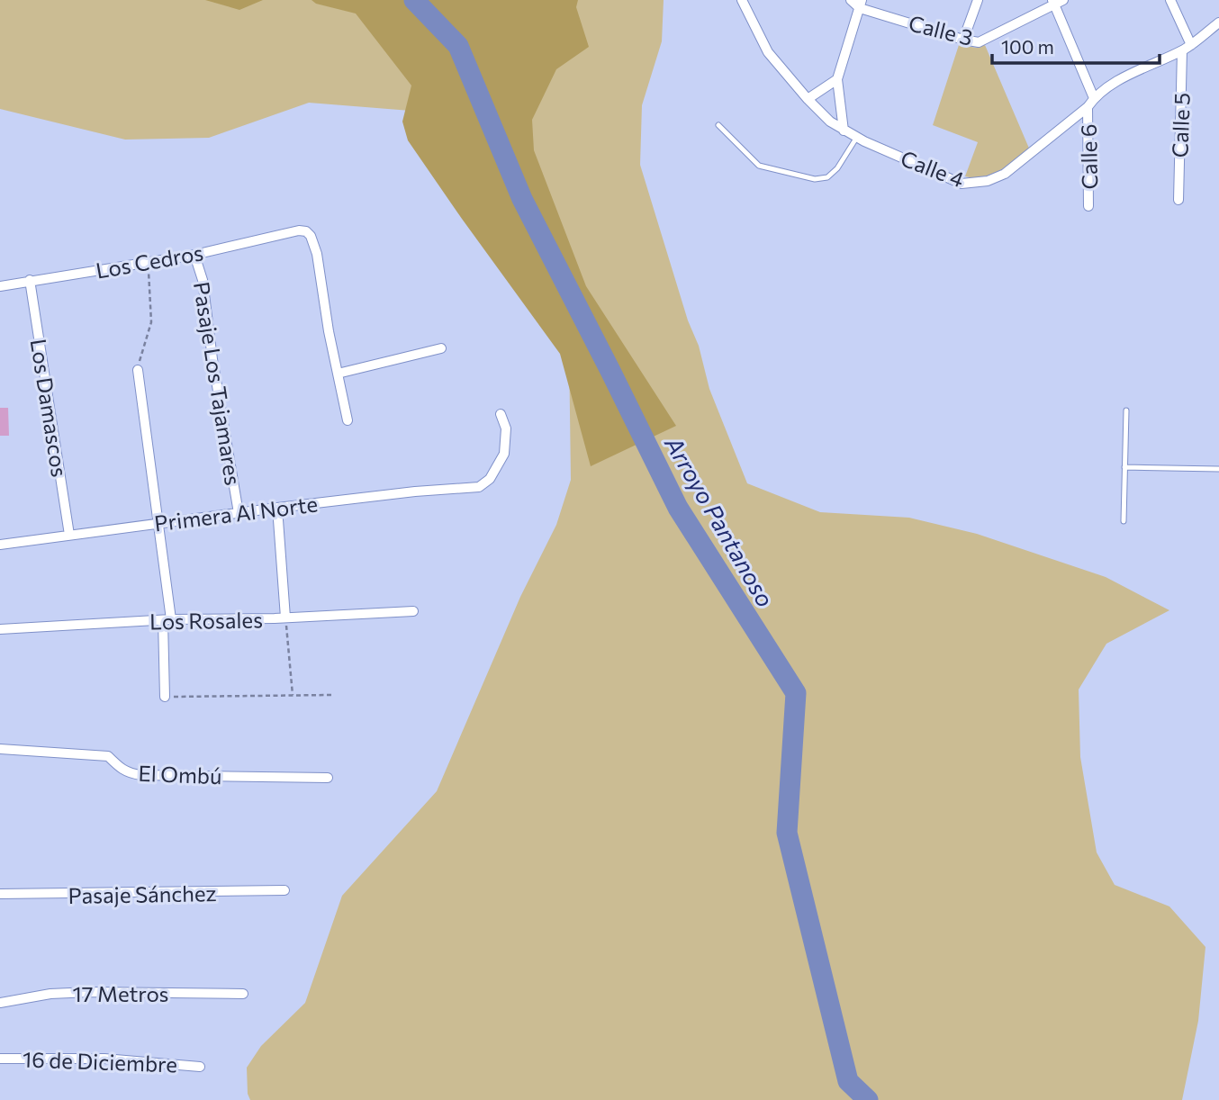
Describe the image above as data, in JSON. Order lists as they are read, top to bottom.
{
  "streets": {
    "street": [
      "Calle 3",
      "Calle 5",
      "Calle 6",
      "Calle 4",
      "Los Cedros",
      "Pasaje Los Tajamares",
      "Los Damascos",
      "Primera Al Norte",
      "Los Rosales",
      "El Ombú",
      "Pasaje Sánchez",
      "17 Metros",
      "16 de Diciembre"
    ]
  },
  "crossings": [
    ["Calle 3", "Calle 6"],
    ["Calle 5", "Calle 4"],
    ["Calle 6", "Calle 4"],
    ["Los Cedros", "Pasaje Los Tajamares"],
    ["Los Cedros", "Los Damascos"],
    ["Pasaje Los Tajamares", "Primera Al Norte"],
    ["Los Damascos", "Primera Al Norte"]
  ],
  "water": ["Arroyo Pantanoso"],
  "scale_bar": "100 m"
}
